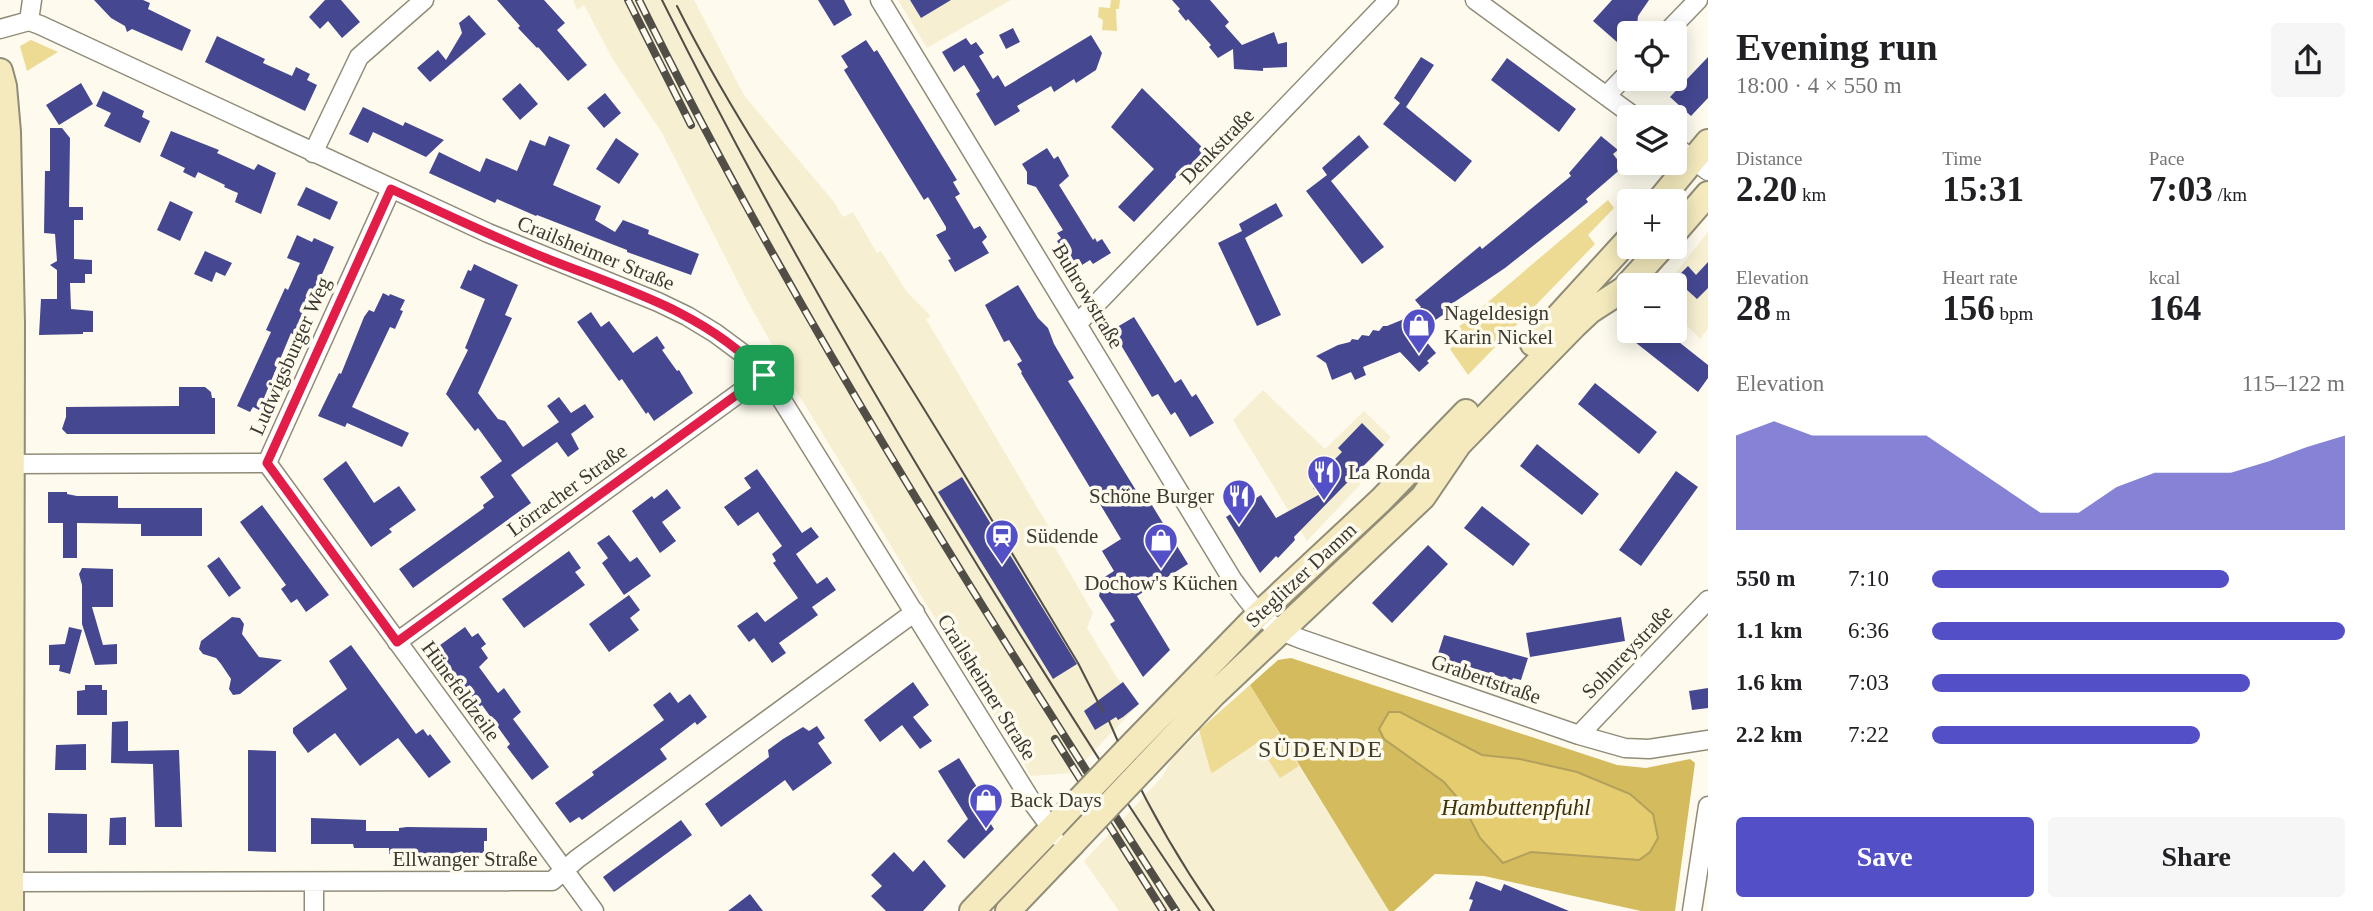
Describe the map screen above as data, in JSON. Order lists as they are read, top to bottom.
{
  "streets": {
    "main road": ["Steglitzer Damm"],
    "street": [
      "Denkstraße",
      "Crailsheimer Straße",
      "Buhrowstraße",
      "Ludwigsburger Weg",
      "Lörracher Straße",
      "Sohnreystraße",
      "Grabertstraße",
      "Hünefeldzeile",
      "Ellwanger Straße"
    ]
  },
  "crossings": [
    ["Denkstraße", "Buhrowstraße"],
    ["Crailsheimer Straße", "Ludwigsburger Weg"],
    ["Crailsheimer Straße", "Lörracher Straße"],
    ["Crailsheimer Straße", "Steglitzer Damm"],
    ["Crailsheimer Straße", "Ellwanger Straße"],
    ["Buhrowstraße", "Steglitzer Damm"],
    ["Buhrowstraße", "Grabertstraße"],
    ["Ludwigsburger Weg", "Hünefeldzeile"],
    ["Lörracher Straße", "Hünefeldzeile"],
    ["Steglitzer Damm", "Grabertstraße"],
    ["Sohnreystraße", "Grabertstraße"],
    ["Hünefeldzeile", "Ellwanger Straße"]
  ],
  "districts": ["SÜDENDE"],
  "water": ["Hambuttenpfuhl"],
  "places": {
    "shop": ["Nageldesign Karin Nickel", "Dochow's Küchen", "Back Days"],
    "restaurant": ["La Ronda", "Schöne Burger"],
    "station": ["Südende"]
  },
  "page": {
    "heading": ["Evening run", "18:00 · 4 × 550 m"],
    "map_buttons": ["+", "−"],
    "stats": [
      ["Distance", "2.20 km"],
      ["Time", "15:31"],
      ["Pace", "7:03 /km"],
      ["Elevation", "28 m"],
      ["Heart rate", "156 bpm"],
      ["kcal", "164"]
    ],
    "chart": ["Elevation", "115–122 m"],
    "list": [
      {
        "name": "550 m",
        "note": "7:10"
      },
      {
        "name": "1.1 km",
        "note": "6:36"
      },
      {
        "name": "1.6 km",
        "note": "7:03"
      },
      {
        "name": "2.2 km",
        "note": "7:22"
      }
    ],
    "buttons": ["Save", "Share"]
  }
}
